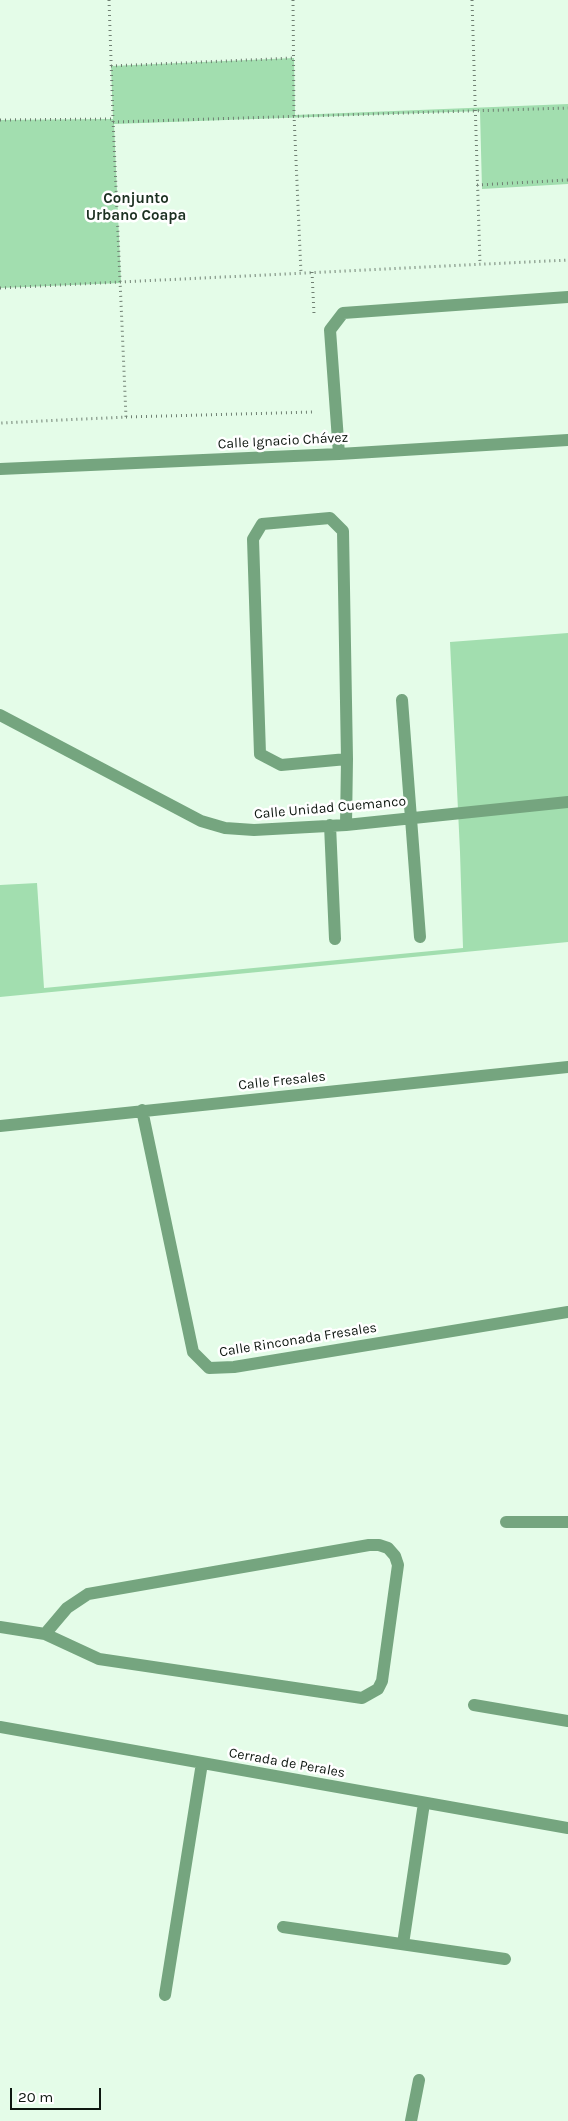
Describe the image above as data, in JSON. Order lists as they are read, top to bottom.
{
  "streets": {
    "street": [
      "Calle Ignacio Chávez",
      "Calle Unidad Cuemanco",
      "Calle Fresales",
      "Calle Rinconada Fresales",
      "Cerrada de Perales"
    ]
  },
  "crossings": [
    ["Calle Fresales", "Calle Rinconada Fresales"]
  ],
  "districts": ["Conjunto Urbano Coapa"],
  "scale_bar": "20 m"
}
